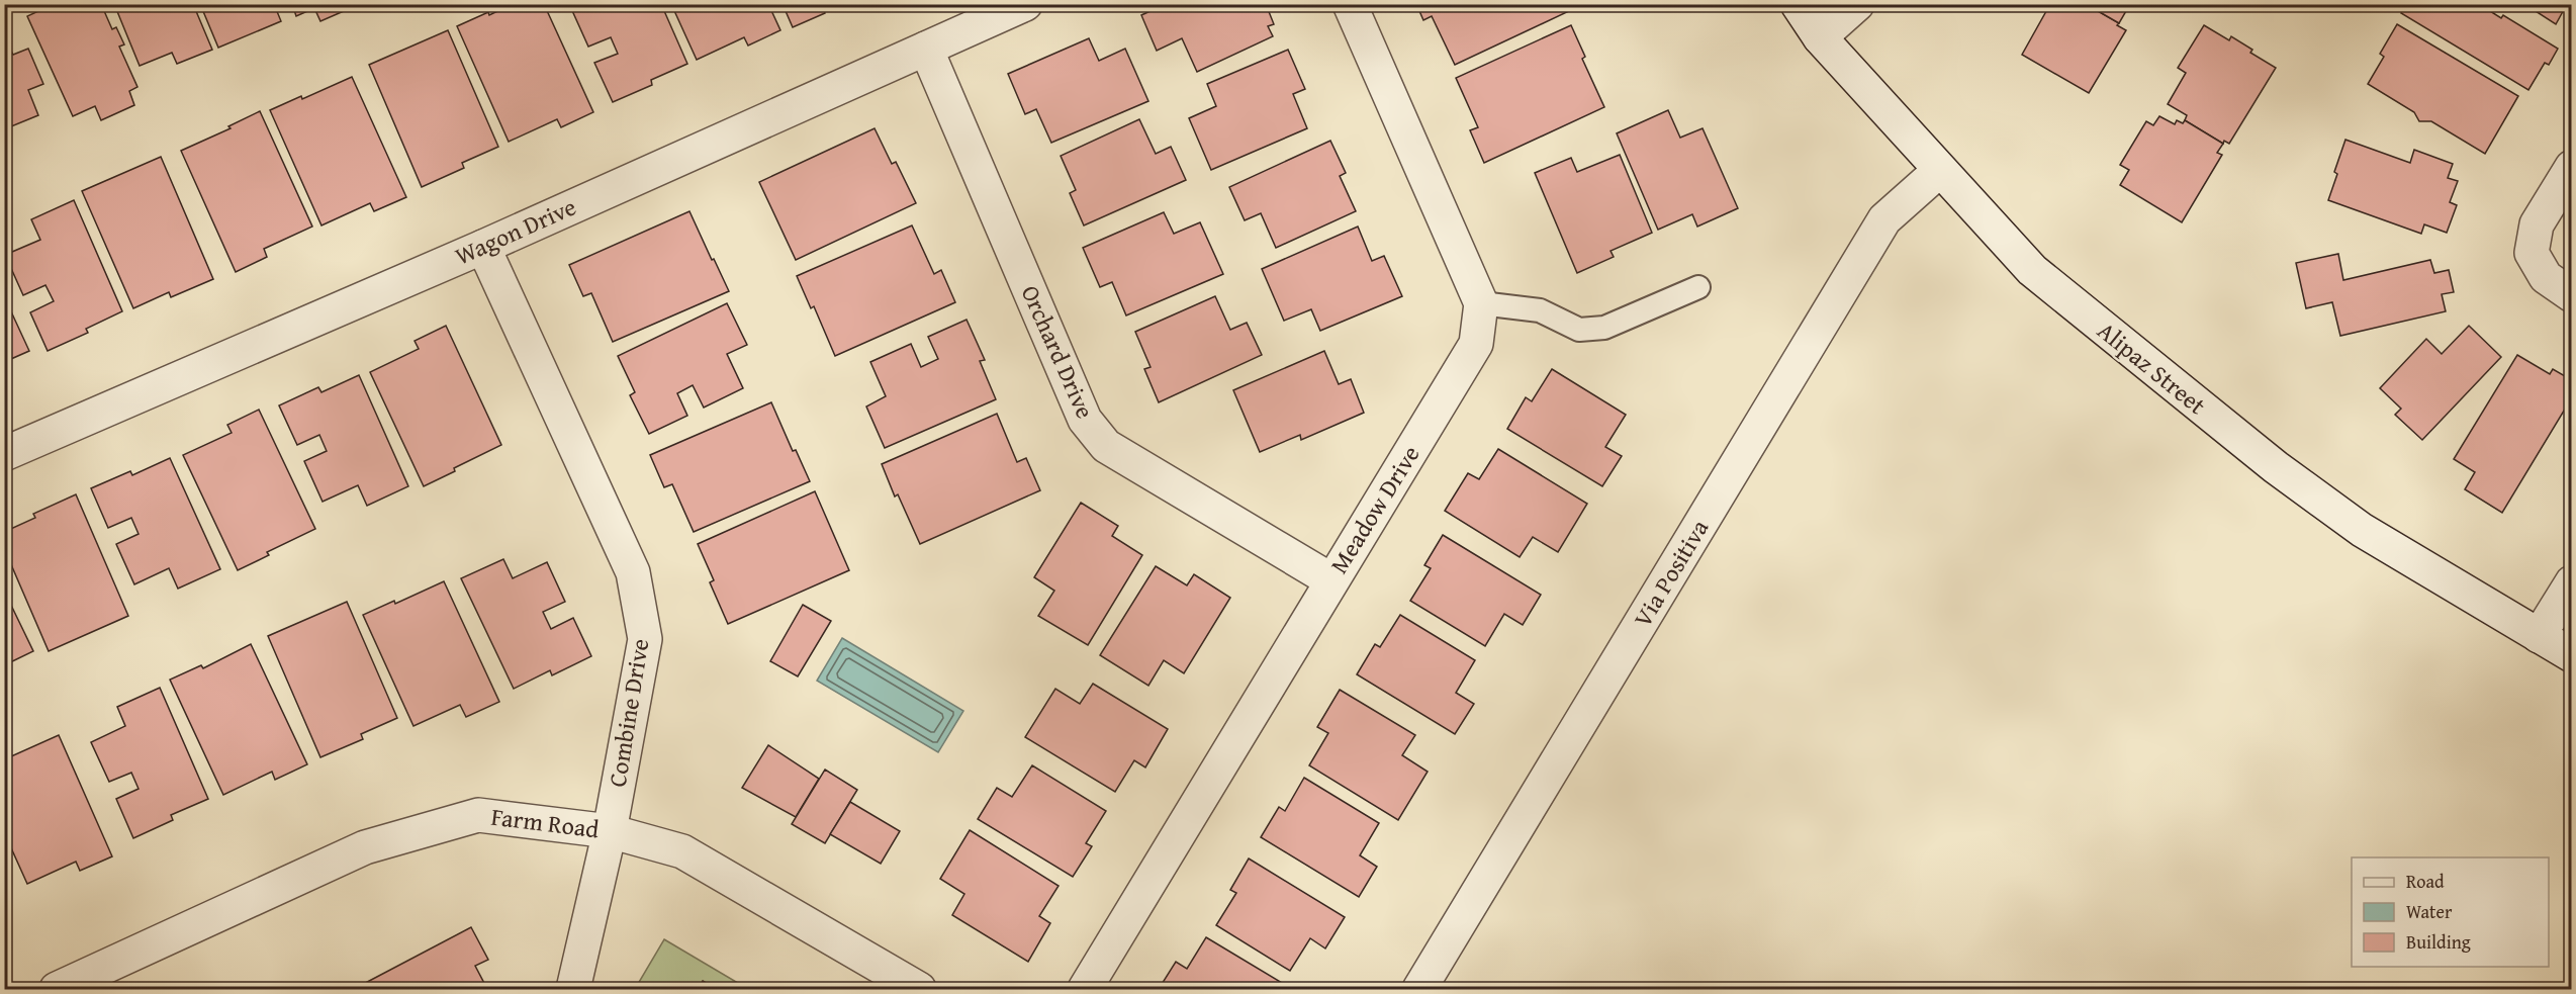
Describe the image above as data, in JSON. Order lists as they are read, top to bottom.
{
  "streets": {
    "street": [
      "Wagon Drive",
      "Orchard Drive",
      "Alipaz Street",
      "Meadow Drive",
      "Via Positiva",
      "Combine Drive",
      "Farm Road"
    ]
  },
  "crossings": [
    ["Wagon Drive", "Orchard Drive"],
    ["Wagon Drive", "Combine Drive"],
    ["Orchard Drive", "Meadow Drive"],
    ["Alipaz Street", "Via Positiva"],
    ["Combine Drive", "Farm Road"]
  ],
  "legend": ["Road", "Water", "Building"]
}
